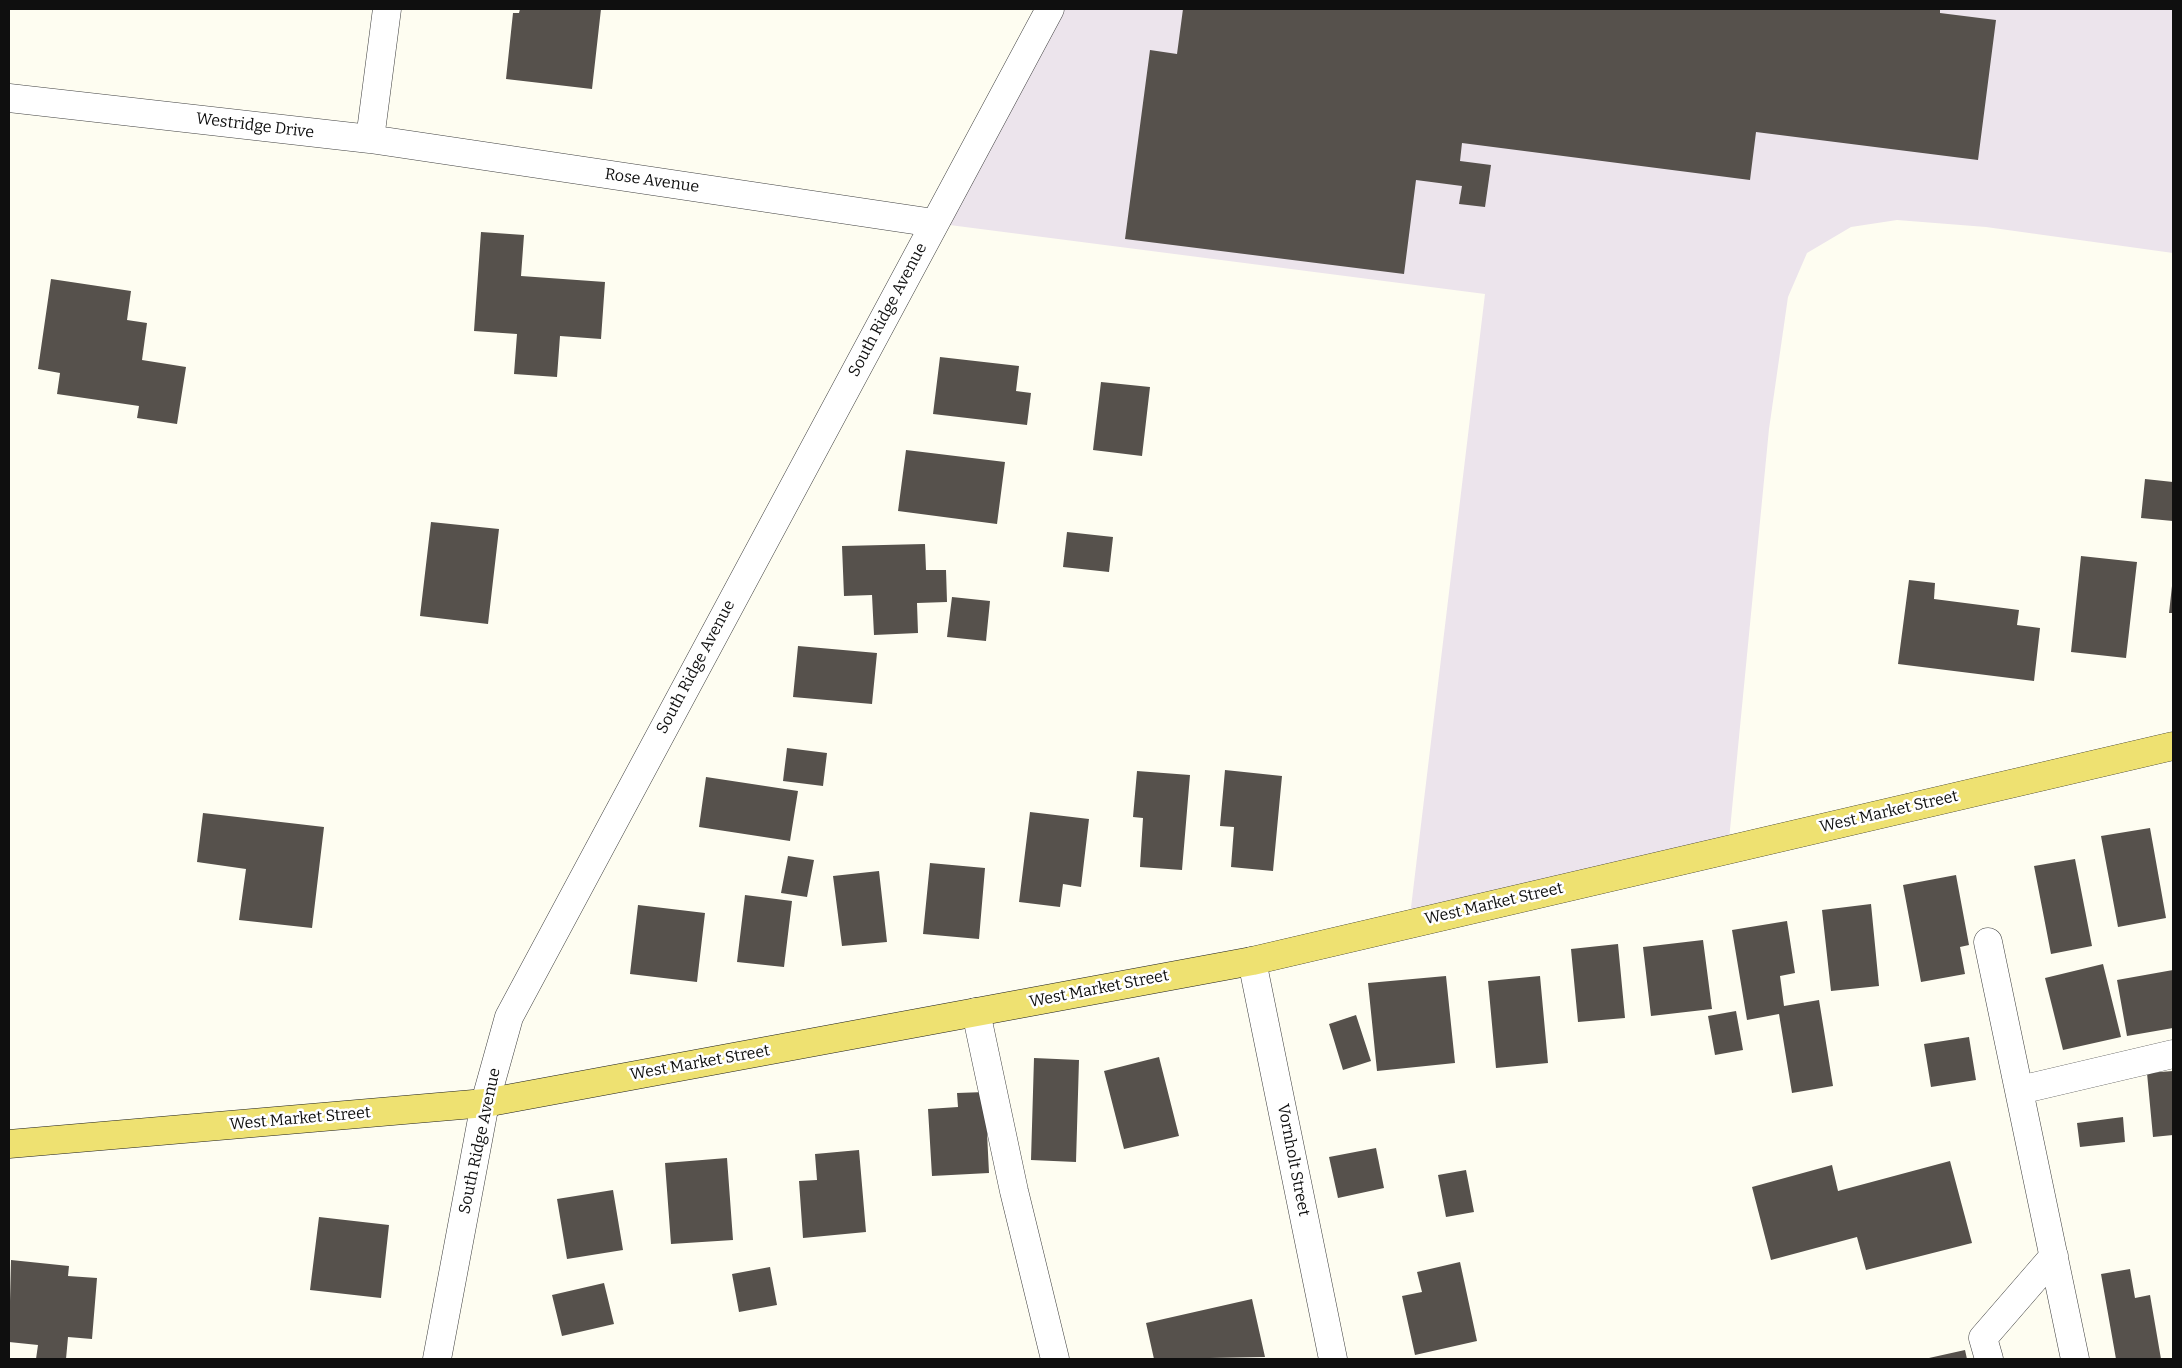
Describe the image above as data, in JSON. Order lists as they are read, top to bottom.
{
  "streets": {
    "main road": ["West Market Street"],
    "street": [
      "Westridge Drive",
      "Rose Avenue",
      "South Ridge Avenue",
      "Vornholt Street"
    ]
  },
  "crossings": [
    ["Westridge Drive", "Rose Avenue"],
    ["Rose Avenue", "South Ridge Avenue"],
    ["South Ridge Avenue", "West Market Street"],
    ["West Market Street", "Vornholt Street"]
  ]
}
